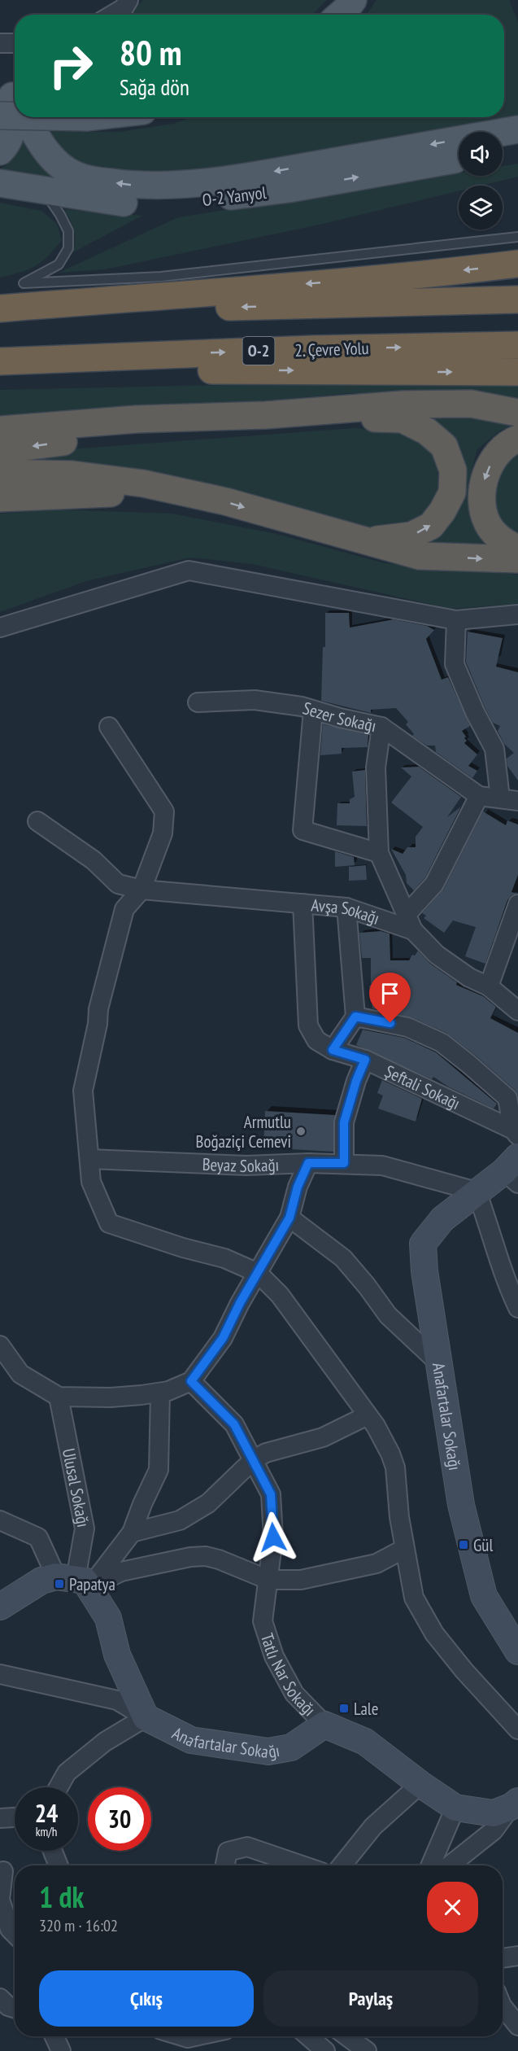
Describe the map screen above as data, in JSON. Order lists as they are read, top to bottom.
{
  "streets": {
    "highway": ["2. Çevre Yolu", "O-2"],
    "main road": ["O-2 Yanyol", "Anafartalar Sokağı"],
    "street": [
      "Sezer Sokağı",
      "Avşa Sokağı",
      "Şeftali Sokağı",
      "Beyaz Sokağı",
      "Ulusal Sokağı",
      "Tatlı Nar Sokağı"
    ]
  },
  "crossings": [
    ["Avşa Sokağı", "Şeftali Sokağı"],
    ["Beyaz Sokağı", "Anafartalar Sokağı"],
    ["Anafartalar Sokağı", "Tatlı Nar Sokağı"]
  ],
  "places": {
    "other": ["Armutlu Boğaziçi Cemevi"],
    "transit": ["Gül", "Papatya", "Lale"]
  },
  "page": {
    "turn": ["80 m", "Sağa dön"],
    "speed": "24 km/h",
    "limit": "30",
    "heading": ["1 dk", "320 m · 16:02"],
    "buttons": ["Çıkış", "Paylaş"]
  }
}
